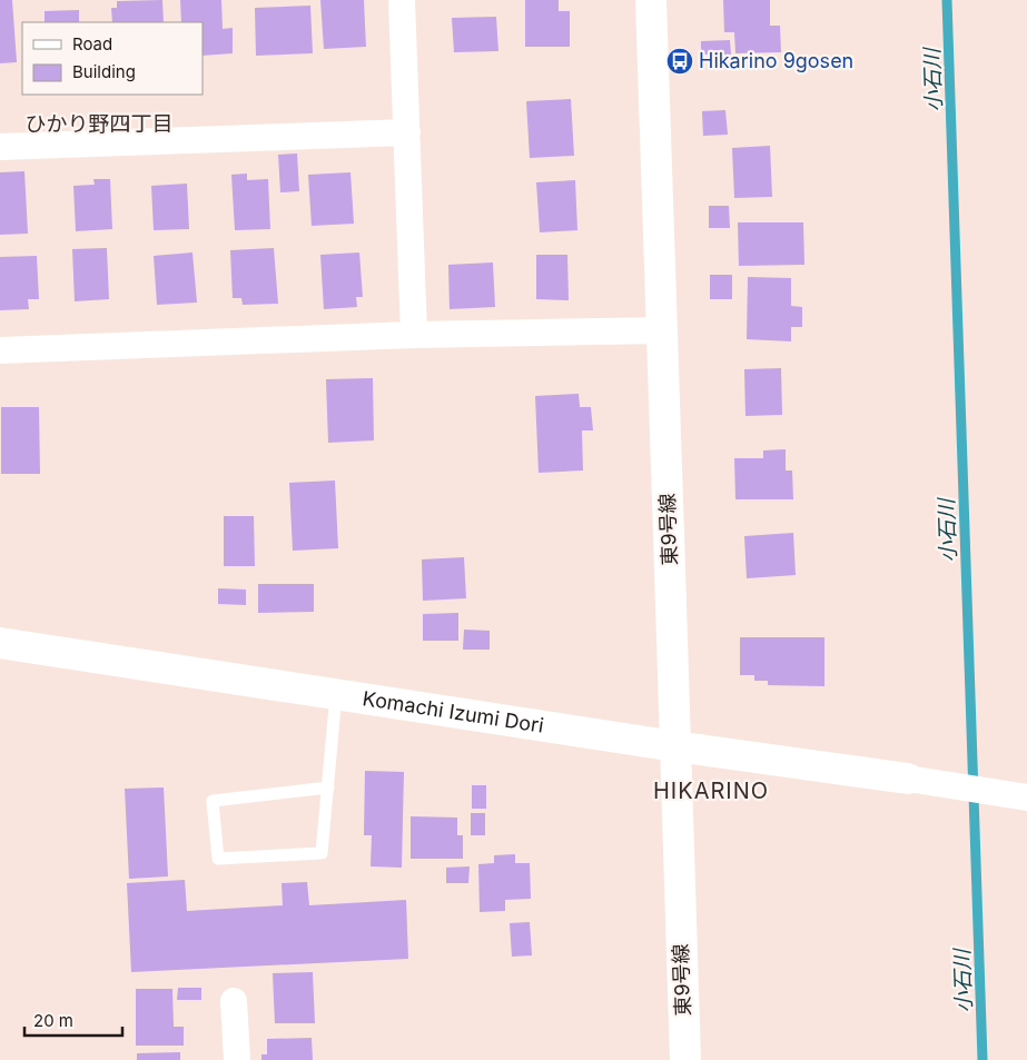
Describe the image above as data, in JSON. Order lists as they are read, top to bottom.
{
  "streets": {
    "street": ["東9号線", "Komachi Izumi Dori"]
  },
  "crossings": [
    ["東9号線", "Komachi Izumi Dori"]
  ],
  "districts": ["ひかり野四丁目", "HIKARINO"],
  "water": ["小石川"],
  "places": {
    "bus stop": ["Hikarino 9gosen"]
  },
  "legend": ["Road", "Building"],
  "scale_bar": "20 m"
}
